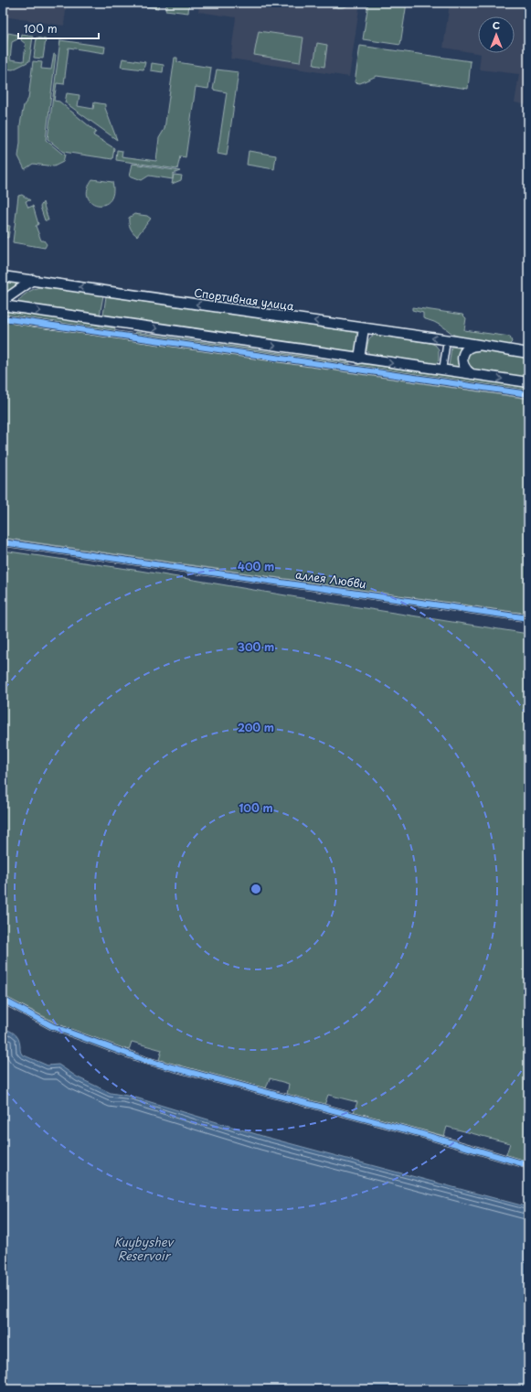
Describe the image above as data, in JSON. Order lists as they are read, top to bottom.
{
  "streets": {
    "main road": ["Спортивная улица"],
    "street": ["аллея Любви"]
  },
  "water": ["Kuybyshev Reservoir"],
  "scale_bar": "100 m",
  "north": "top",
  "rings": [
    "400 m",
    "300 m",
    "200 m",
    "100 m"
  ]
}
